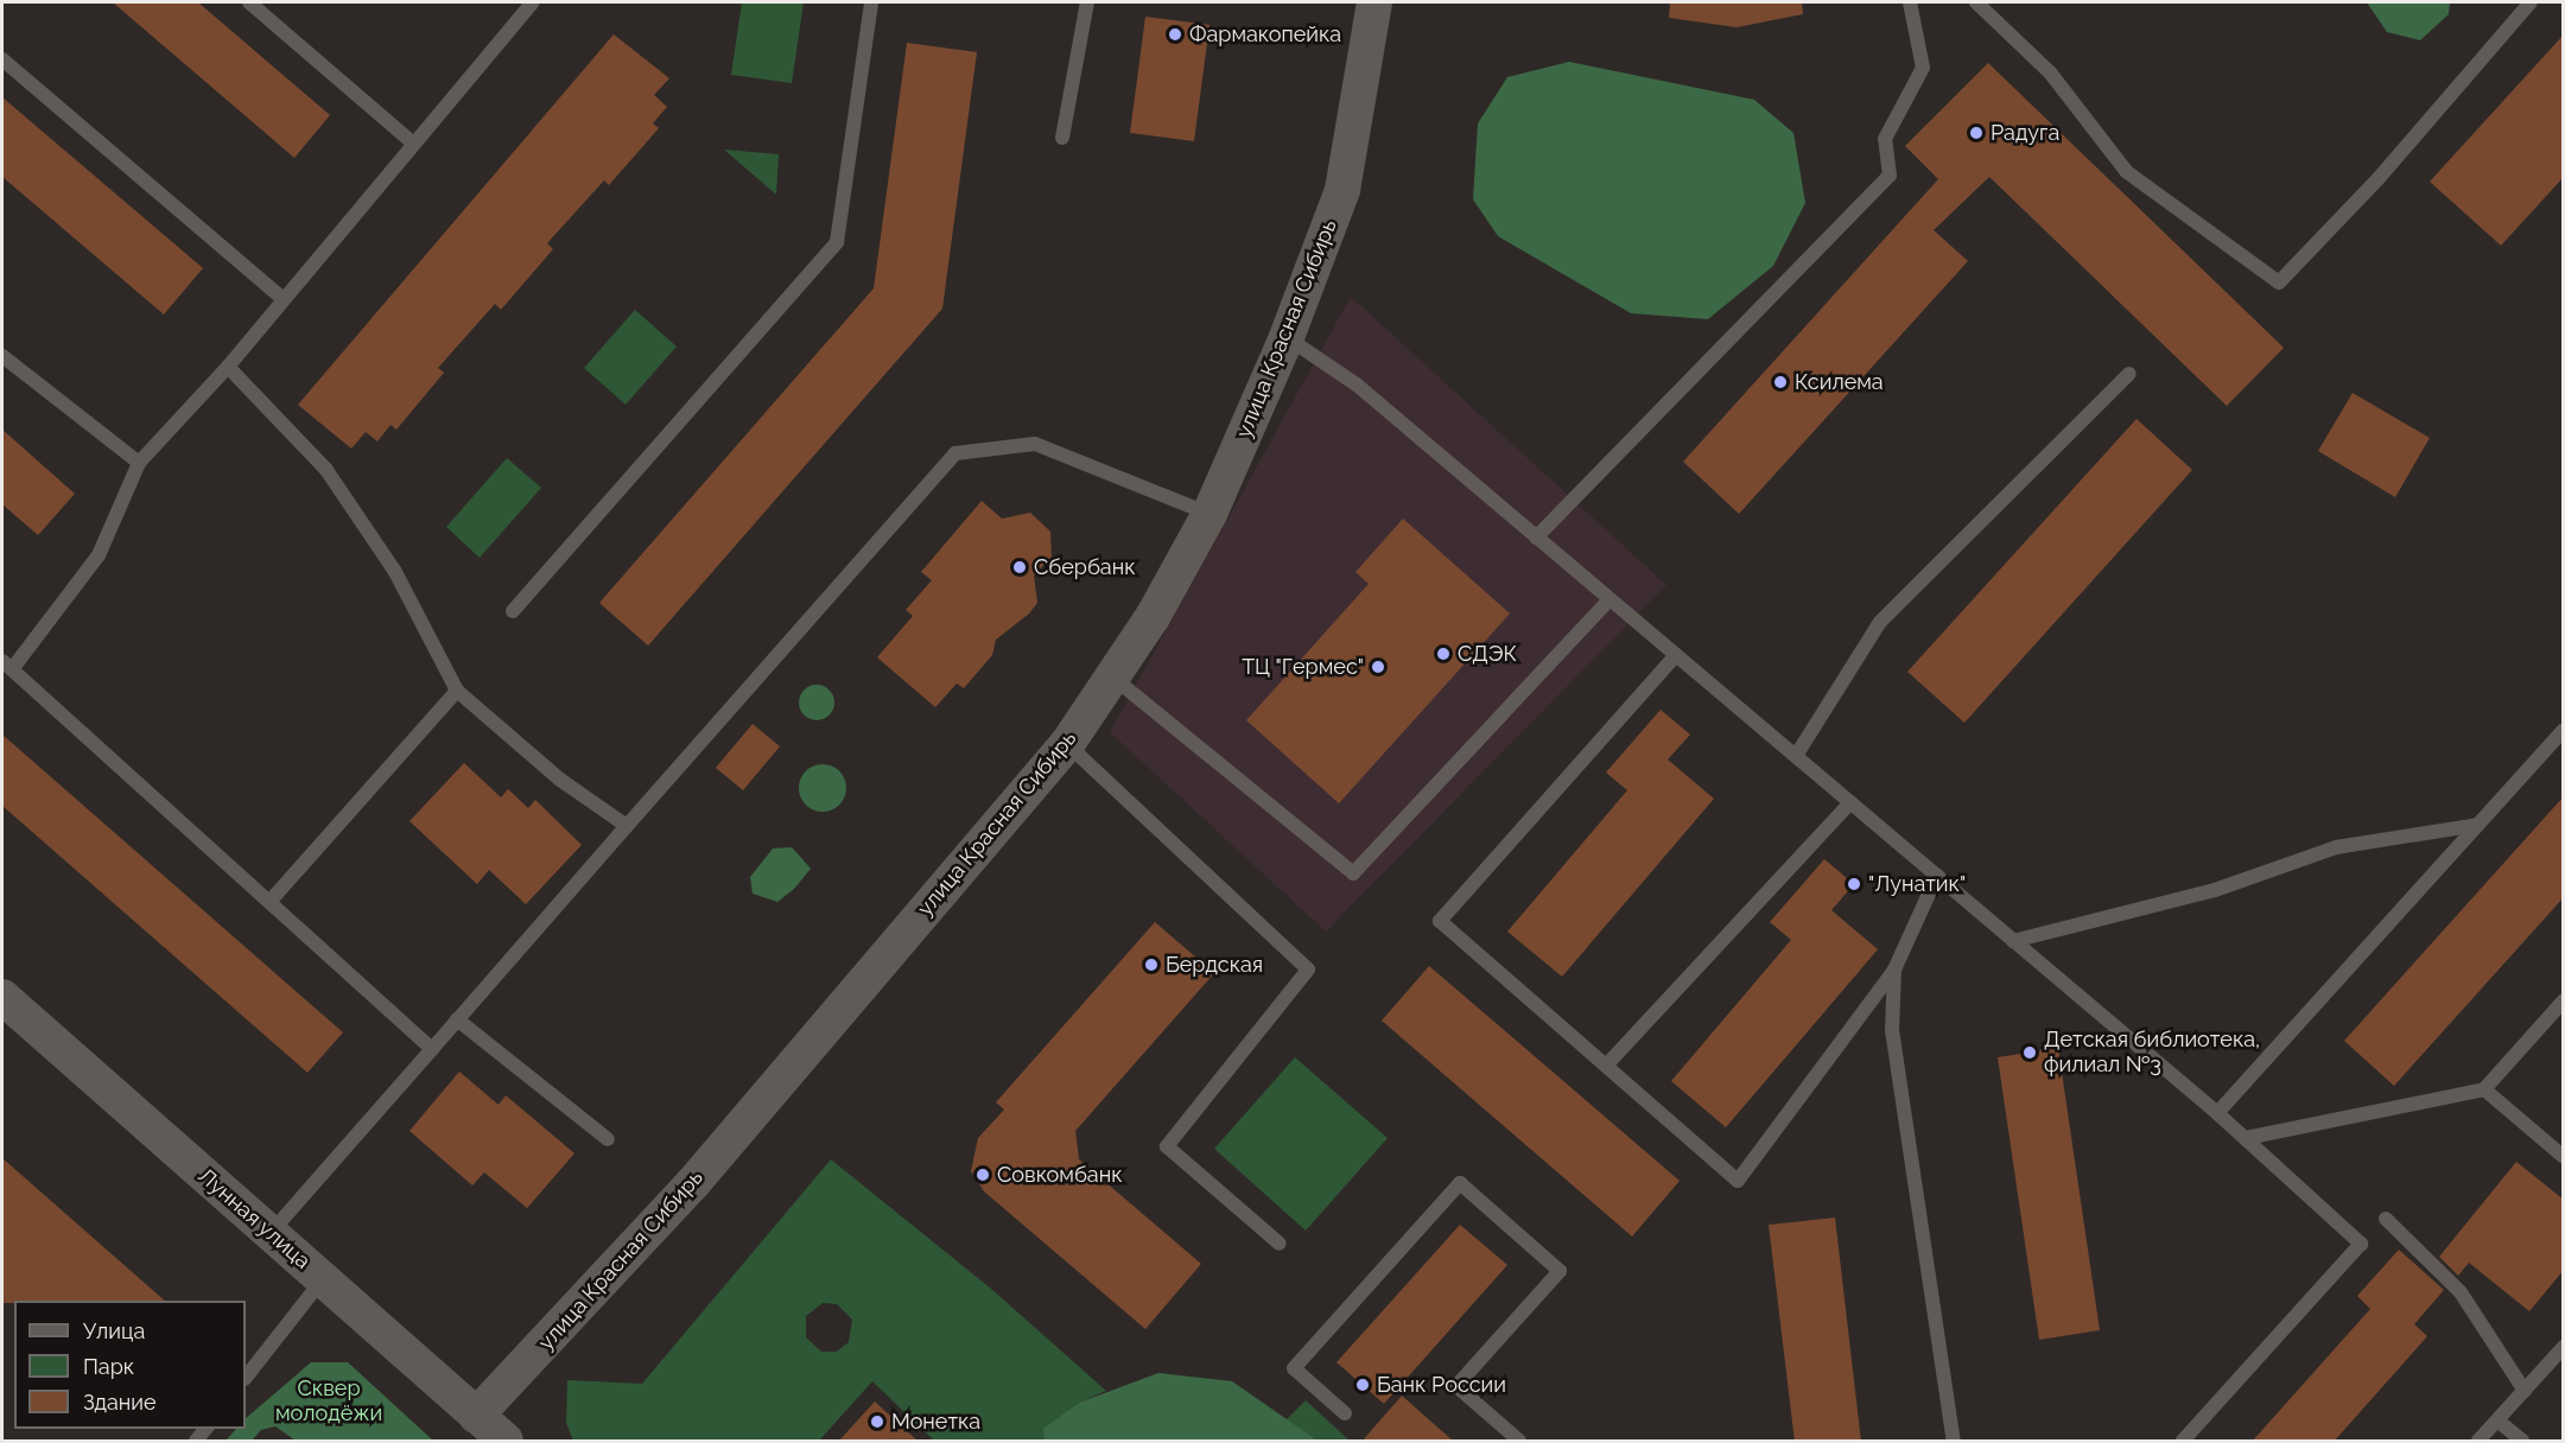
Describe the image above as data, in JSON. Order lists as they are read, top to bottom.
{
  "streets": {
    "street": ["улица Красная Сибирь", "Лунная улица"]
  },
  "crossings": [
    ["улица Красная Сибирь", "Лунная улица"]
  ],
  "parks": ["Сквер молодёжи"],
  "places": [
    "Фармакопейка",
    "Радуга",
    "Ксилема",
    "Сбербанк",
    "СДЭК",
    "ТЦ \"Гермес\"",
    "\"Лунатик\"",
    "Бердская",
    "Детская библиотека, филиал №3",
    "Совкомбанк",
    "Банк России",
    "Монетка"
  ],
  "legend": ["Улица", "Парк", "Здание"]
}
